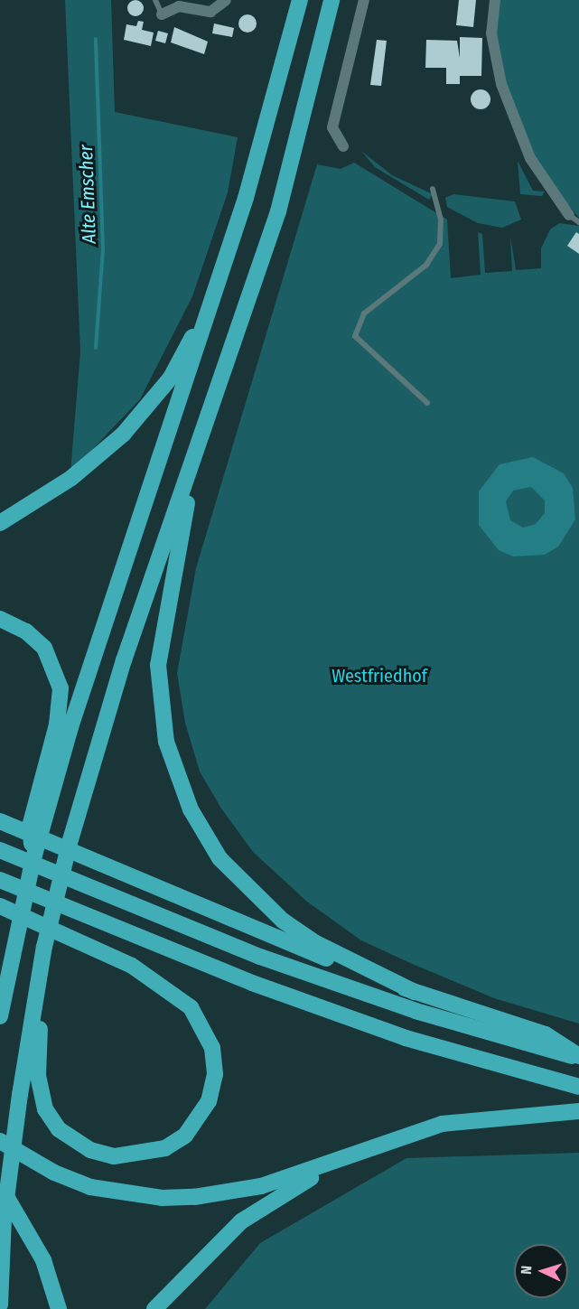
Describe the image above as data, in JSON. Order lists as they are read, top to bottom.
{
  "water": ["Alte Emscher"],
  "parks": ["Westfriedhof"],
  "north": "left"
}
